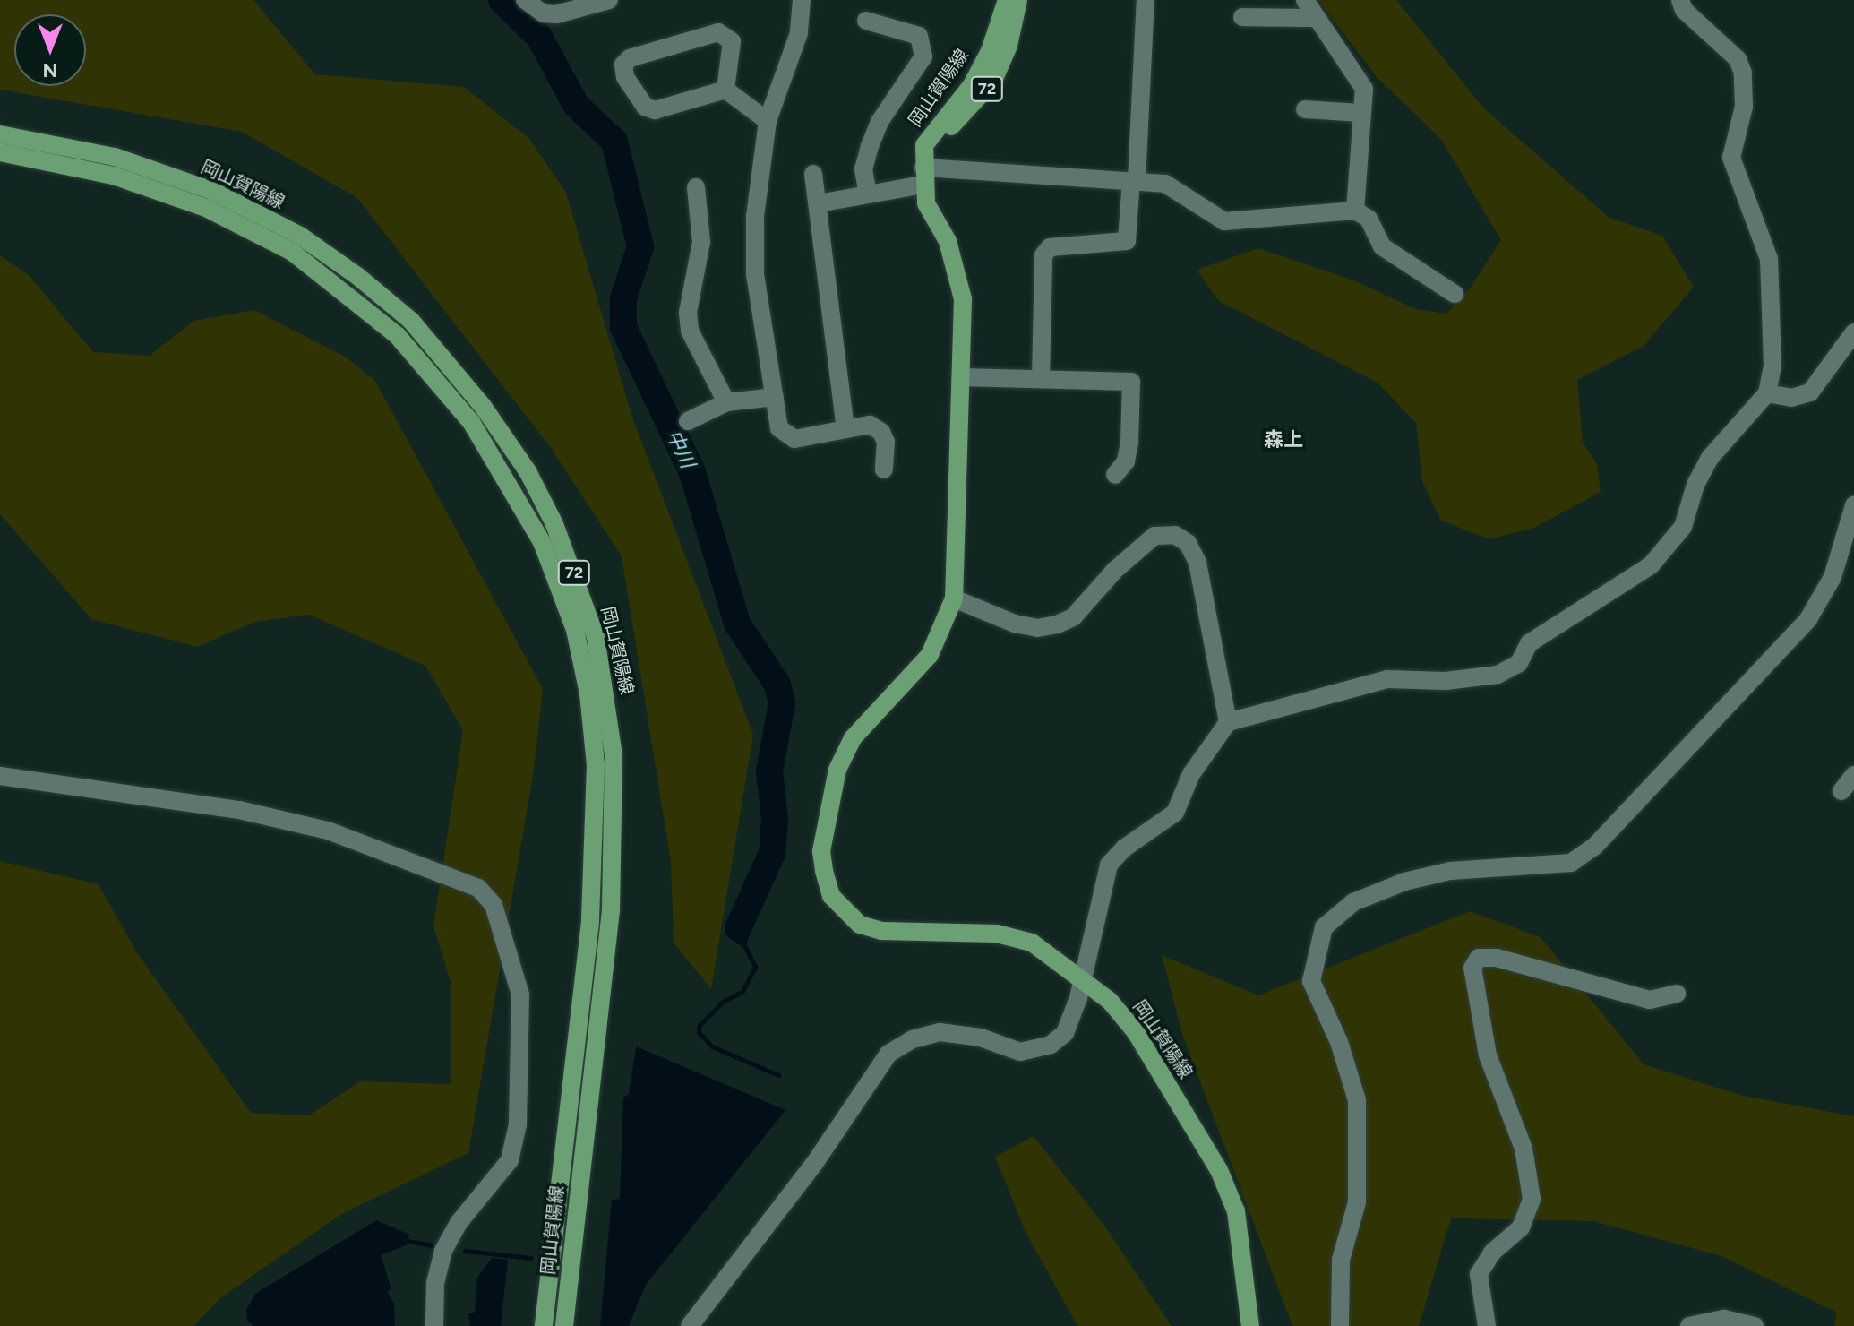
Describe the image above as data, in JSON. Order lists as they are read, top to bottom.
{
  "streets": {
    "main road": ["岡山賀陽線", "72"]
  },
  "districts": ["森上"],
  "water": ["中川"],
  "north": "bottom"
}
